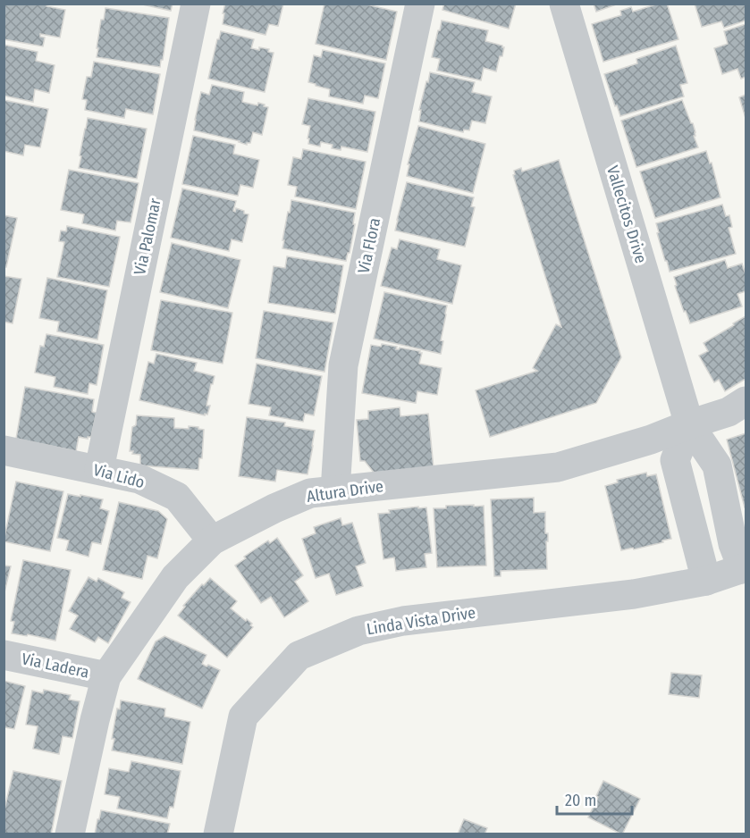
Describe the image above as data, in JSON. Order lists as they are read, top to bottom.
{
  "streets": {
    "street": [
      "Vallecitos Drive",
      "Via Palomar",
      "Via Flora",
      "Via Lido",
      "Altura Drive",
      "Linda Vista Drive",
      "Via Ladera"
    ]
  },
  "crossings": [
    ["Vallecitos Drive", "Altura Drive"],
    ["Vallecitos Drive", "Linda Vista Drive"],
    ["Via Palomar", "Via Lido"],
    ["Via Flora", "Altura Drive"],
    ["Via Lido", "Altura Drive"],
    ["Altura Drive", "Via Ladera"]
  ],
  "scale_bar": "20 m"
}
